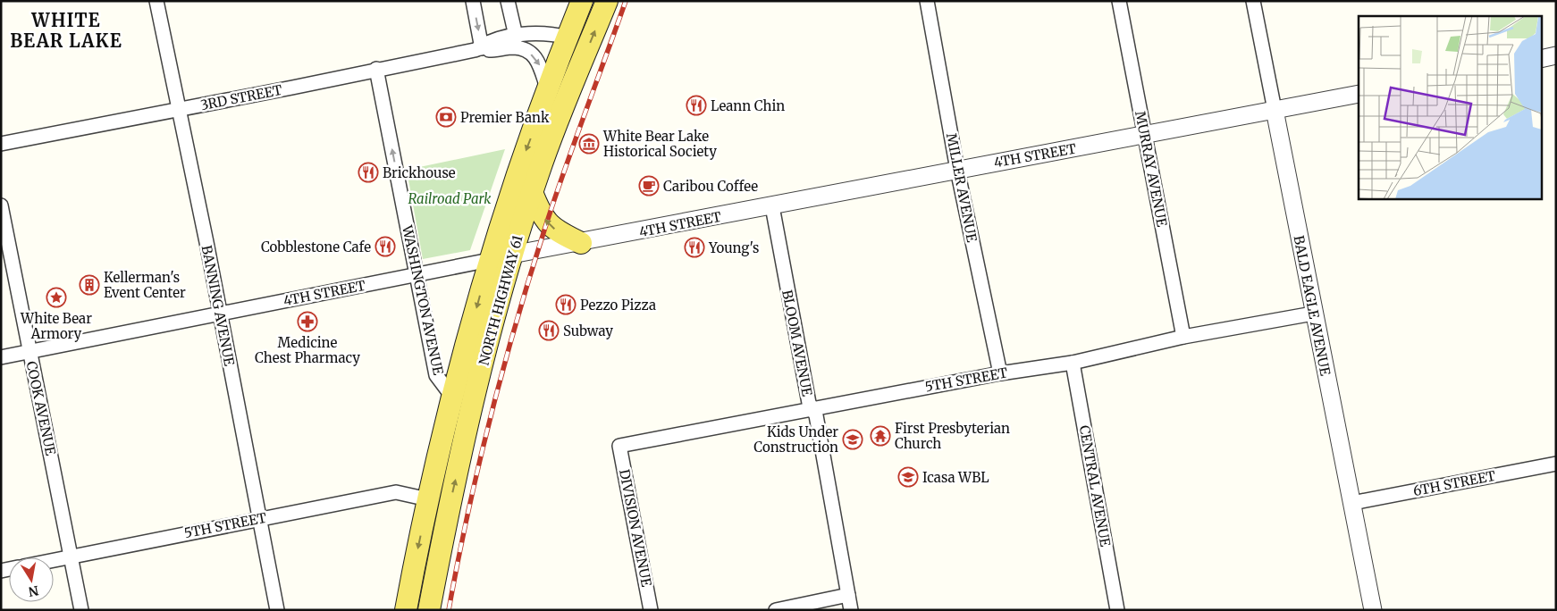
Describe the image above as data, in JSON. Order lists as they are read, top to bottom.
{
  "streets": {
    "main road": ["NORTH HIGHWAY 61"],
    "street": [
      "3RD STREET",
      "4TH STREET",
      "MURRAY AVENUE",
      "MILLER AVENUE",
      "WASHINGTON AVENUE",
      "BANNING AVENUE",
      "BALD EAGLE AVENUE",
      "BLOOM AVENUE",
      "5TH STREET",
      "COOK AVENUE",
      "6TH STREET",
      "CENTRAL AVENUE",
      "DIVISION AVENUE"
    ]
  },
  "crossings": [
    ["3RD STREET", "WASHINGTON AVENUE"],
    ["3RD STREET", "NORTH HIGHWAY 61"],
    ["3RD STREET", "BANNING AVENUE"],
    ["4TH STREET", "MURRAY AVENUE"],
    ["4TH STREET", "MILLER AVENUE"],
    ["4TH STREET", "WASHINGTON AVENUE"],
    ["4TH STREET", "NORTH HIGHWAY 61"],
    ["4TH STREET", "BANNING AVENUE"],
    ["4TH STREET", "BALD EAGLE AVENUE"],
    ["4TH STREET", "BLOOM AVENUE"],
    ["4TH STREET", "COOK AVENUE"],
    ["MURRAY AVENUE", "5TH STREET"],
    ["MILLER AVENUE", "5TH STREET"],
    ["WASHINGTON AVENUE", "NORTH HIGHWAY 61"],
    ["NORTH HIGHWAY 61", "5TH STREET"],
    ["BANNING AVENUE", "5TH STREET"],
    ["BALD EAGLE AVENUE", "5TH STREET"],
    ["BALD EAGLE AVENUE", "6TH STREET"],
    ["BLOOM AVENUE", "5TH STREET"],
    ["5TH STREET", "COOK AVENUE"],
    ["5TH STREET", "CENTRAL AVENUE"],
    ["5TH STREET", "DIVISION AVENUE"]
  ],
  "one_way": ["WASHINGTON AVENUE"],
  "districts": ["WHITE BEAR LAKE"],
  "parks": ["Railroad Park"],
  "places": {
    "restaurant": [
      "Leann Chin",
      "Brickhouse",
      "Cobblestone Cafe",
      "Young's",
      "Pezzo Pizza",
      "Subway"
    ],
    "bank": ["Premier Bank"],
    "museum": ["White Bear Lake Historical Society"],
    "cafe": ["Caribou Coffee"],
    "building": ["Kellerman's Event Center"],
    "place": ["White Bear Armory"],
    "pharmacy": ["Medicine Chest Pharmacy"],
    "temple": ["First Presbyterian Church"],
    "school or university": ["Kids Under Construction", "Icasa WBL"]
  },
  "north": "bottom"
}
